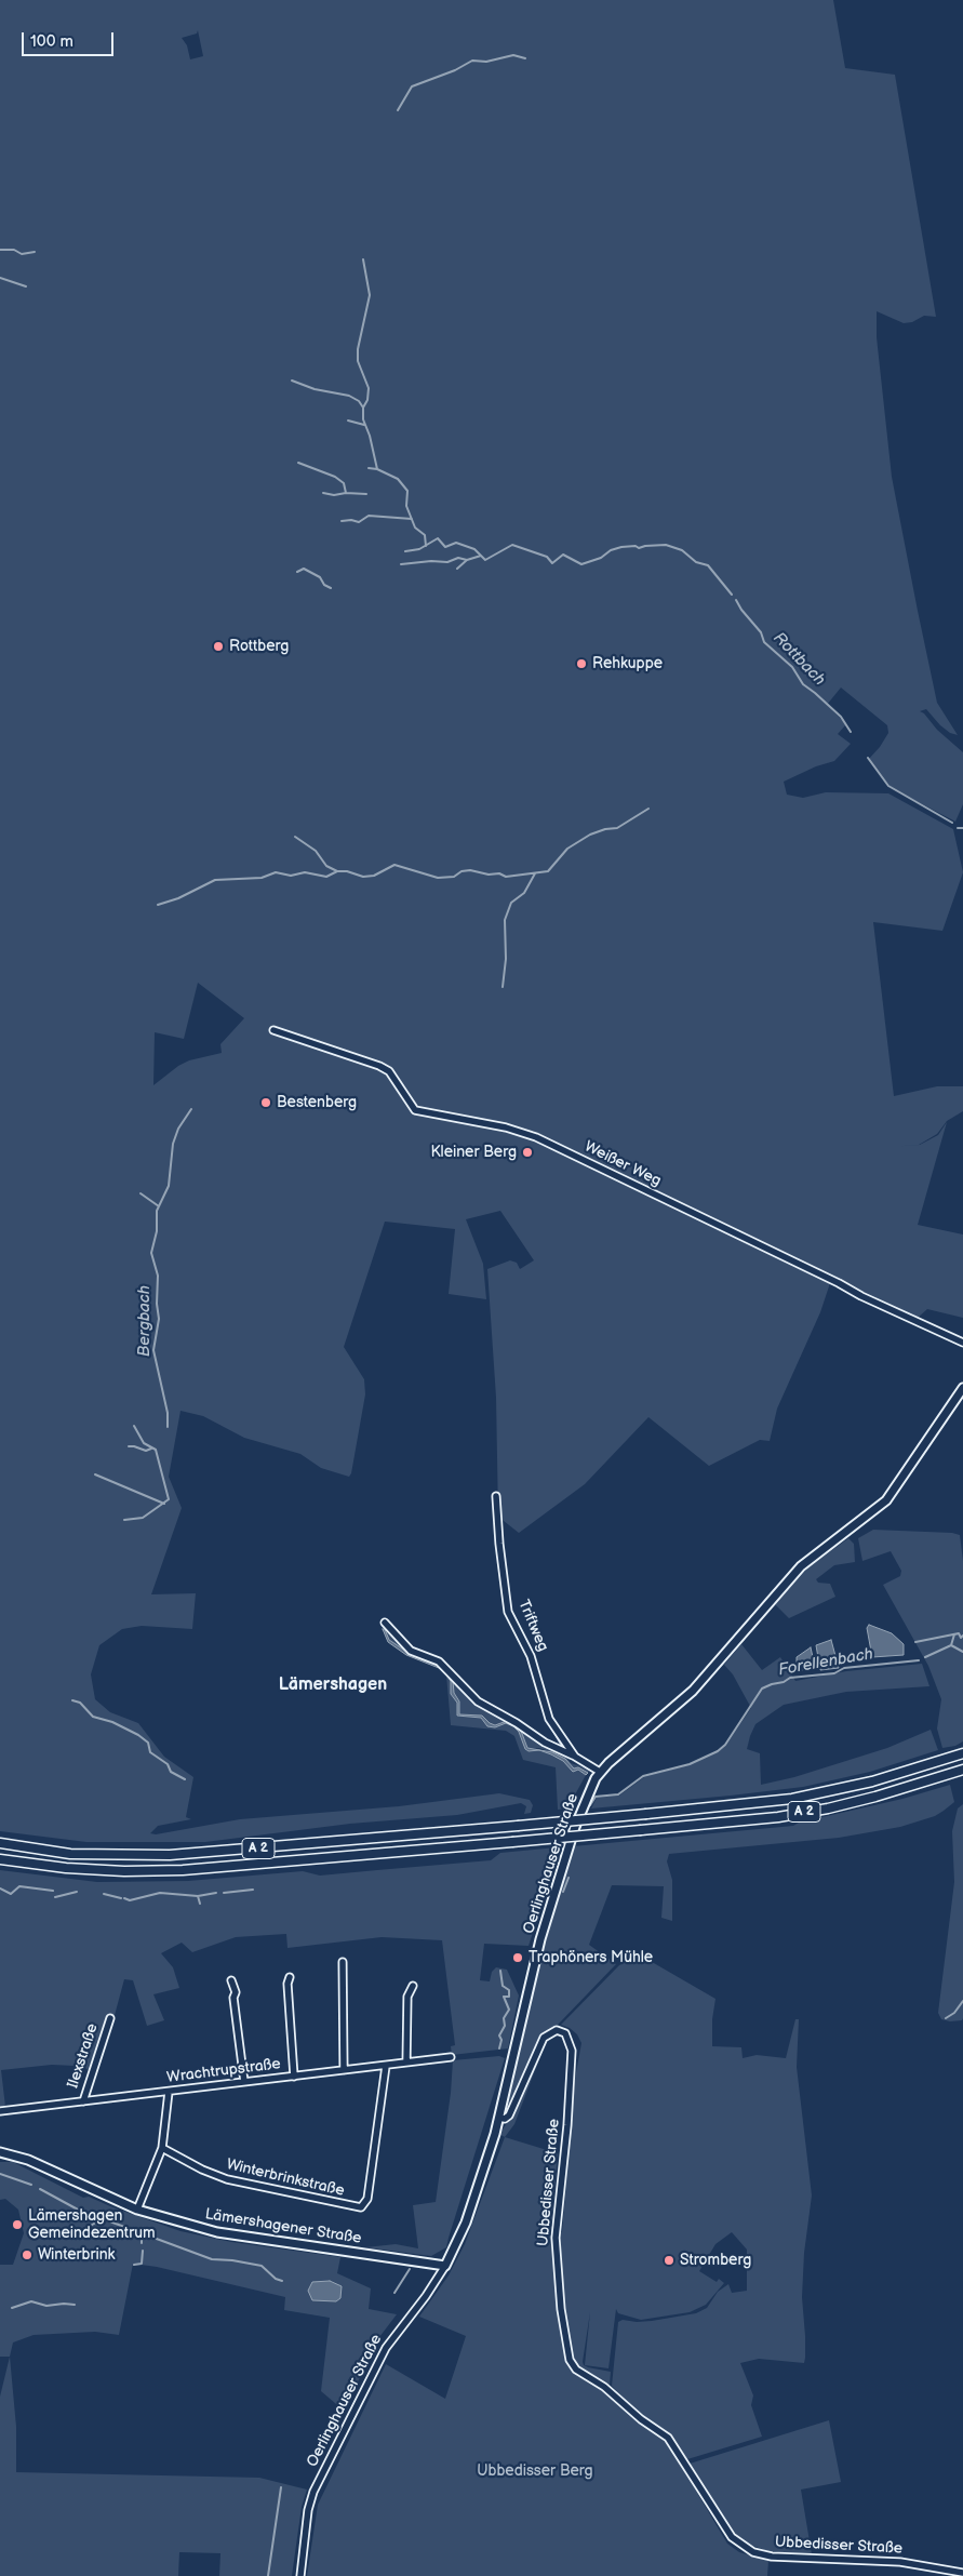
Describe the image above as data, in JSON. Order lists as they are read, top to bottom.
{
  "streets": {
    "highway": ["A 2"],
    "main road": ["Oerlinghauser Straße", "Lämershagener Straße"],
    "street": [
      "Weißer Weg",
      "Triftweg",
      "Ilexstraße",
      "Wrachtrupstraße",
      "Winterbrinkstraße",
      "Ubbedisser Straße"
    ]
  },
  "crossings": [
    ["Triftweg", "Oerlinghauser Straße"],
    ["Oerlinghauser Straße", "Ubbedisser Straße"],
    ["Oerlinghauser Straße", "Lämershagener Straße"],
    ["Ilexstraße", "Wrachtrupstraße"],
    ["Wrachtrupstraße", "Winterbrinkstraße"]
  ],
  "districts": ["Lämershagen"],
  "water": ["Rottbach", "Bergbach", "Forellenbach"],
  "parks": ["Ubbedisser Berg"],
  "places": [
    "Rottberg",
    "Rehkuppe",
    "Bestenberg",
    "Kleiner Berg",
    "Traphöners Mühle",
    "Lämershagen Gemeindezentrum",
    "Winterbrink",
    "Stromberg"
  ],
  "scale_bar": "100 m"
}
